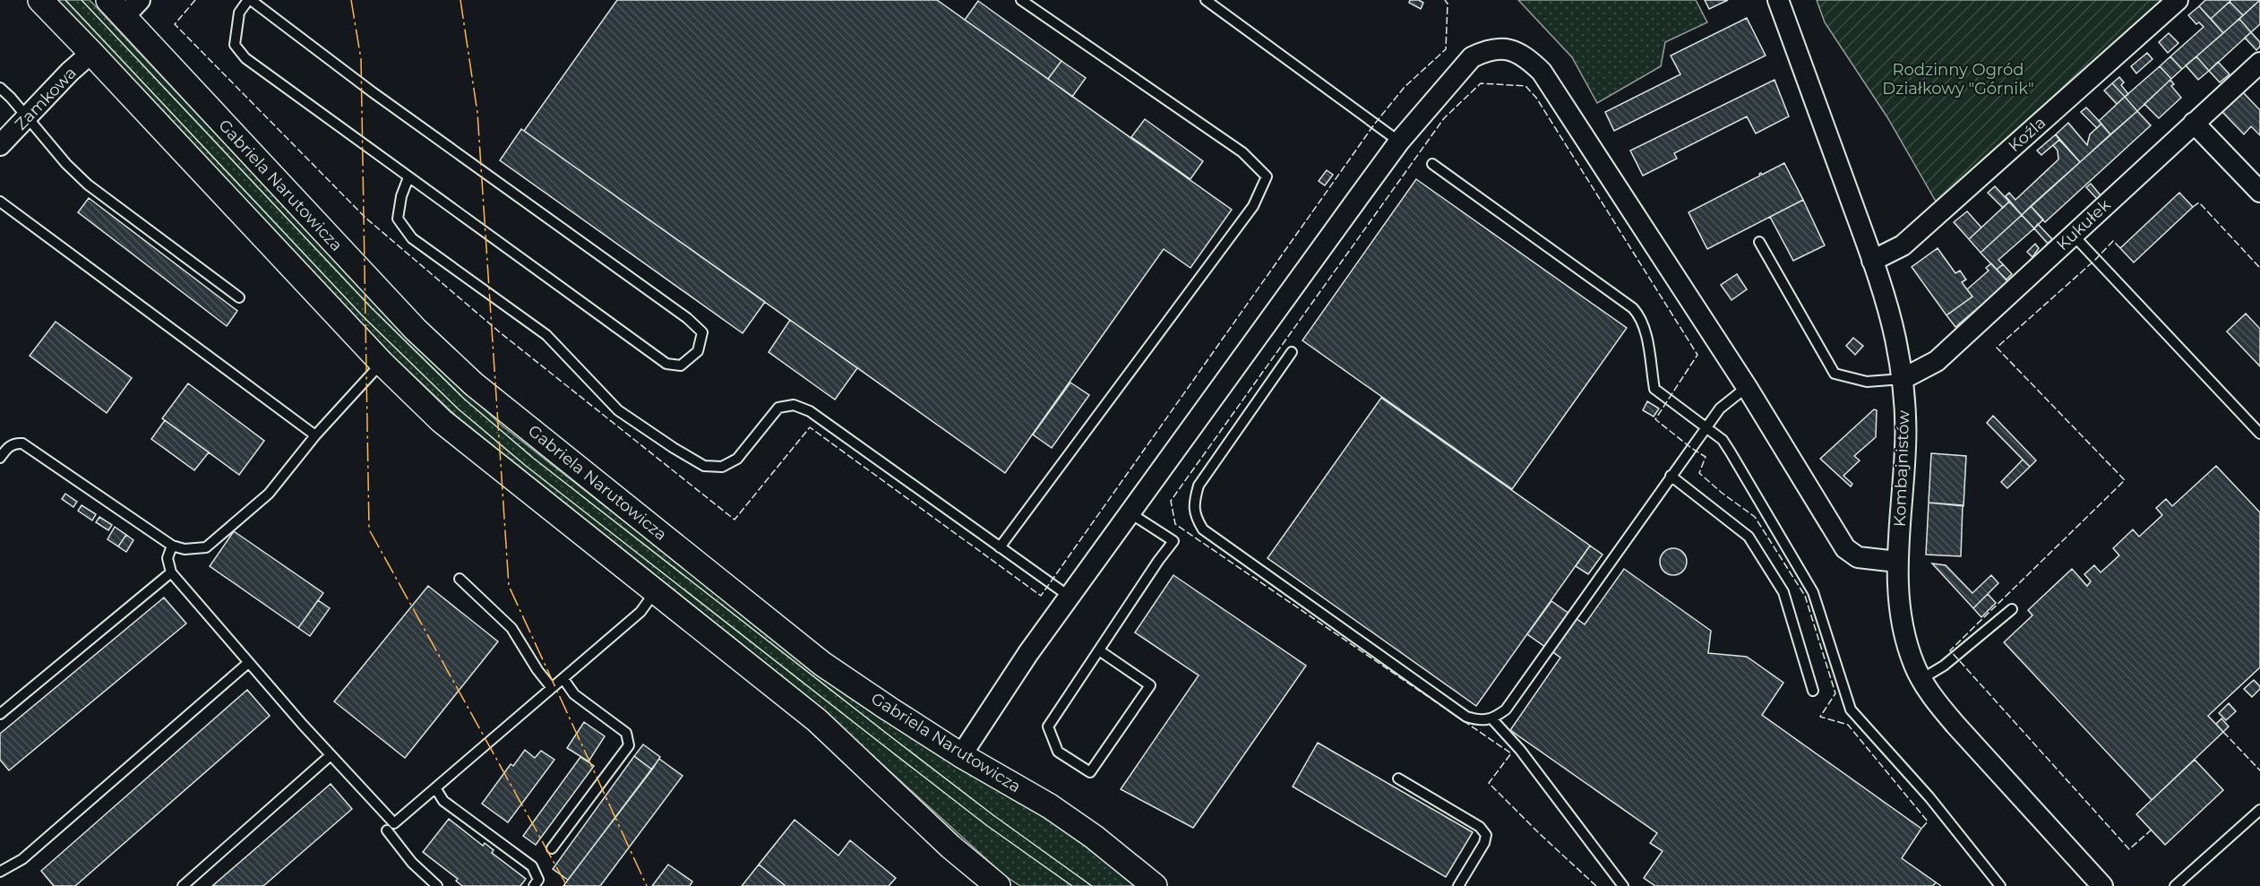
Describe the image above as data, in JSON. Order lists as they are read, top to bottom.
{
  "streets": {
    "street": [
      "Zamkowa",
      "Koźla",
      "Gabriela Narutowicza",
      "Kukułek",
      "Kombajnistów"
    ]
  },
  "crossings": [
    ["Koźla", "Kombajnistów"],
    ["Kukułek", "Kombajnistów"]
  ],
  "parks": ["Rodzinny Ogród Działkowy \"Górnik\""]
}
